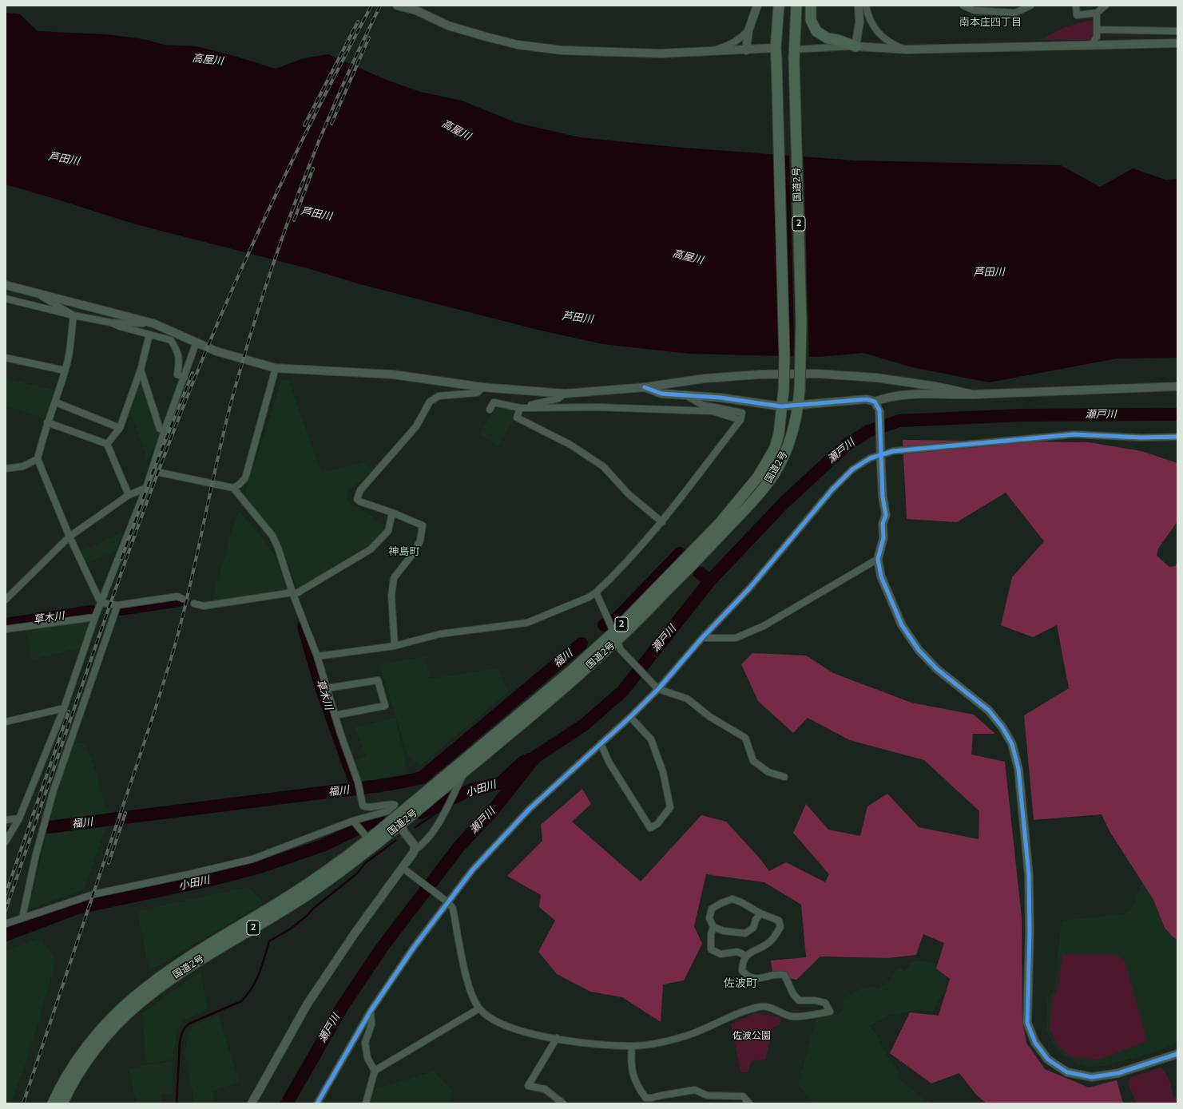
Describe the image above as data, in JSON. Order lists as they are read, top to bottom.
{
  "streets": {
    "highway": ["国道2号", "2"]
  },
  "districts": ["南本庄四丁目", "神島町", "佐波町"],
  "water": [
    "高屋川",
    "芦田川",
    "瀬戸川",
    "草木川",
    "福川",
    "小田川"
  ],
  "parks": ["佐波公園"]
}
